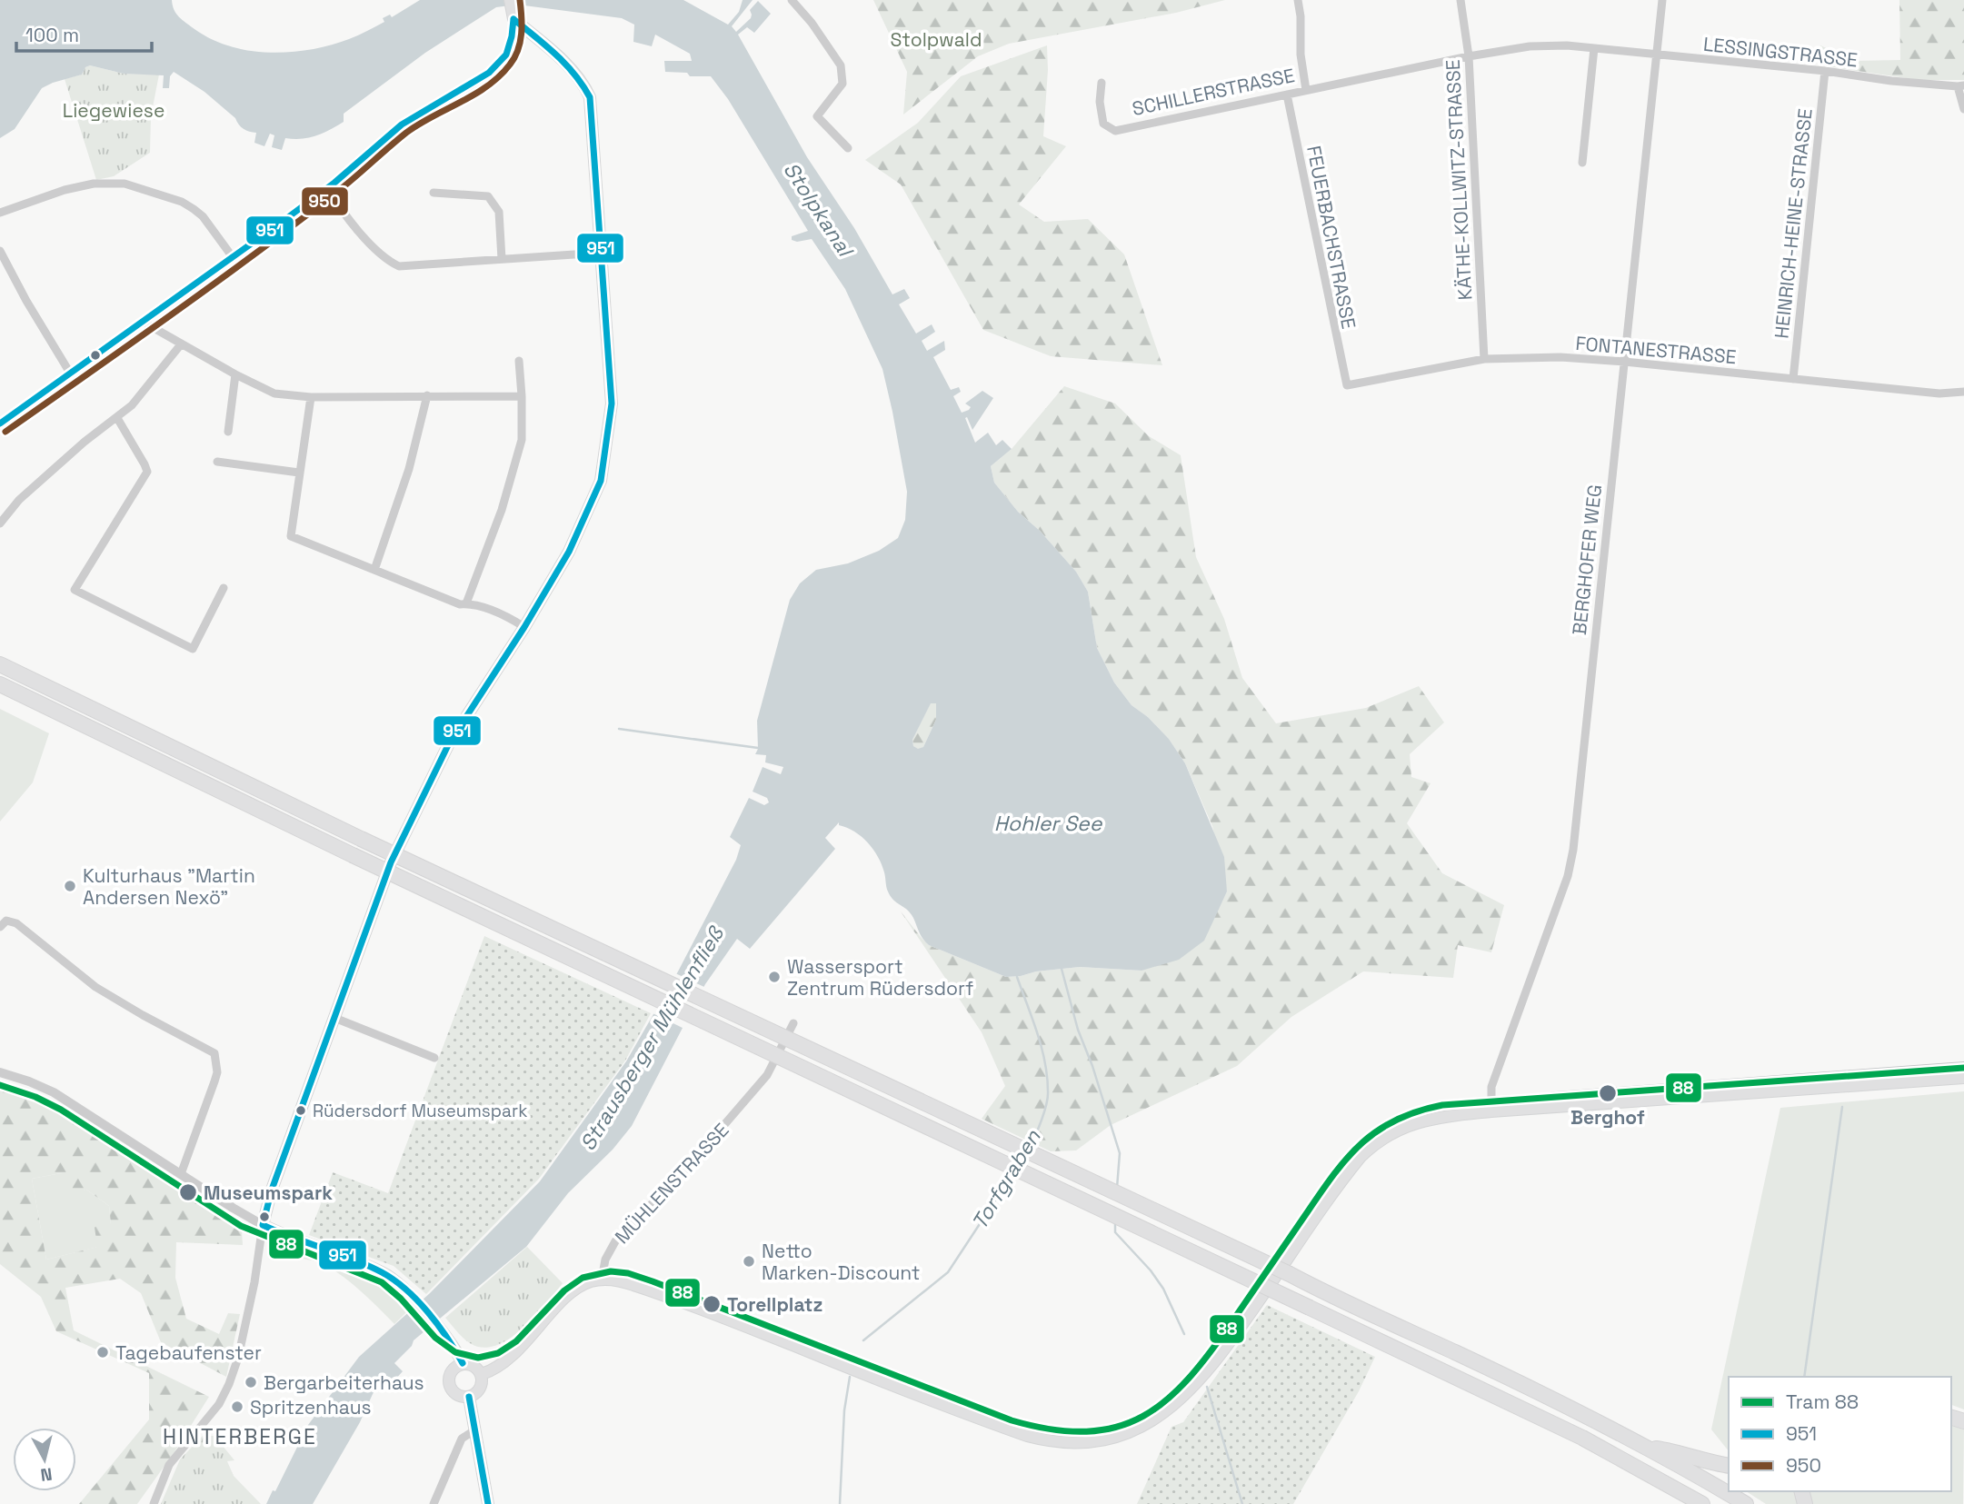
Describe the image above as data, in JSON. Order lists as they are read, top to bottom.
{
  "streets": {
    "street": [
      "LESSINGSTRASSE",
      "SCHILLERSTRASSE",
      "KÄTHE-KOLLWITZ-STRASSE",
      "HEINRICH-HEINE-STRASSE",
      "FEUERBACHSTRASSE",
      "FONTANESTRASSE",
      "BERGHOFER WEG",
      "MÜHLENSTRASSE"
    ]
  },
  "crossings": [
    ["LESSINGSTRASSE", "SCHILLERSTRASSE"],
    ["LESSINGSTRASSE", "KÄTHE-KOLLWITZ-STRASSE"],
    ["LESSINGSTRASSE", "HEINRICH-HEINE-STRASSE"],
    ["LESSINGSTRASSE", "BERGHOFER WEG"],
    ["SCHILLERSTRASSE", "FEUERBACHSTRASSE"],
    ["KÄTHE-KOLLWITZ-STRASSE", "FONTANESTRASSE"],
    ["HEINRICH-HEINE-STRASSE", "FONTANESTRASSE"],
    ["FEUERBACHSTRASSE", "FONTANESTRASSE"],
    ["FONTANESTRASSE", "BERGHOFER WEG"]
  ],
  "districts": ["HINTERBERGE"],
  "water": [
    "Stolpkanal",
    "Hohler See",
    "Strausberger Mühlenfließ",
    "Torfgraben"
  ],
  "parks": ["Stolpwald", "Liegewiese"],
  "places": [
    "Kulturhaus \"Martin Andersen Nexö\"",
    "Wassersport Zentrum Rüdersdorf",
    "Berghof",
    "Rüdersdorf Museumspark",
    "Museumspark",
    "Netto Marken-Discount",
    "Torellplatz",
    "Tagebaufenster",
    "Bergarbeiterhaus",
    "Spritzenhaus"
  ],
  "lines": ["transit line 950", "transit line 951", "tram line 88"],
  "legend": ["Tram 88", "951", "950"],
  "scale_bar": "100 m",
  "north": "bottom"
}
